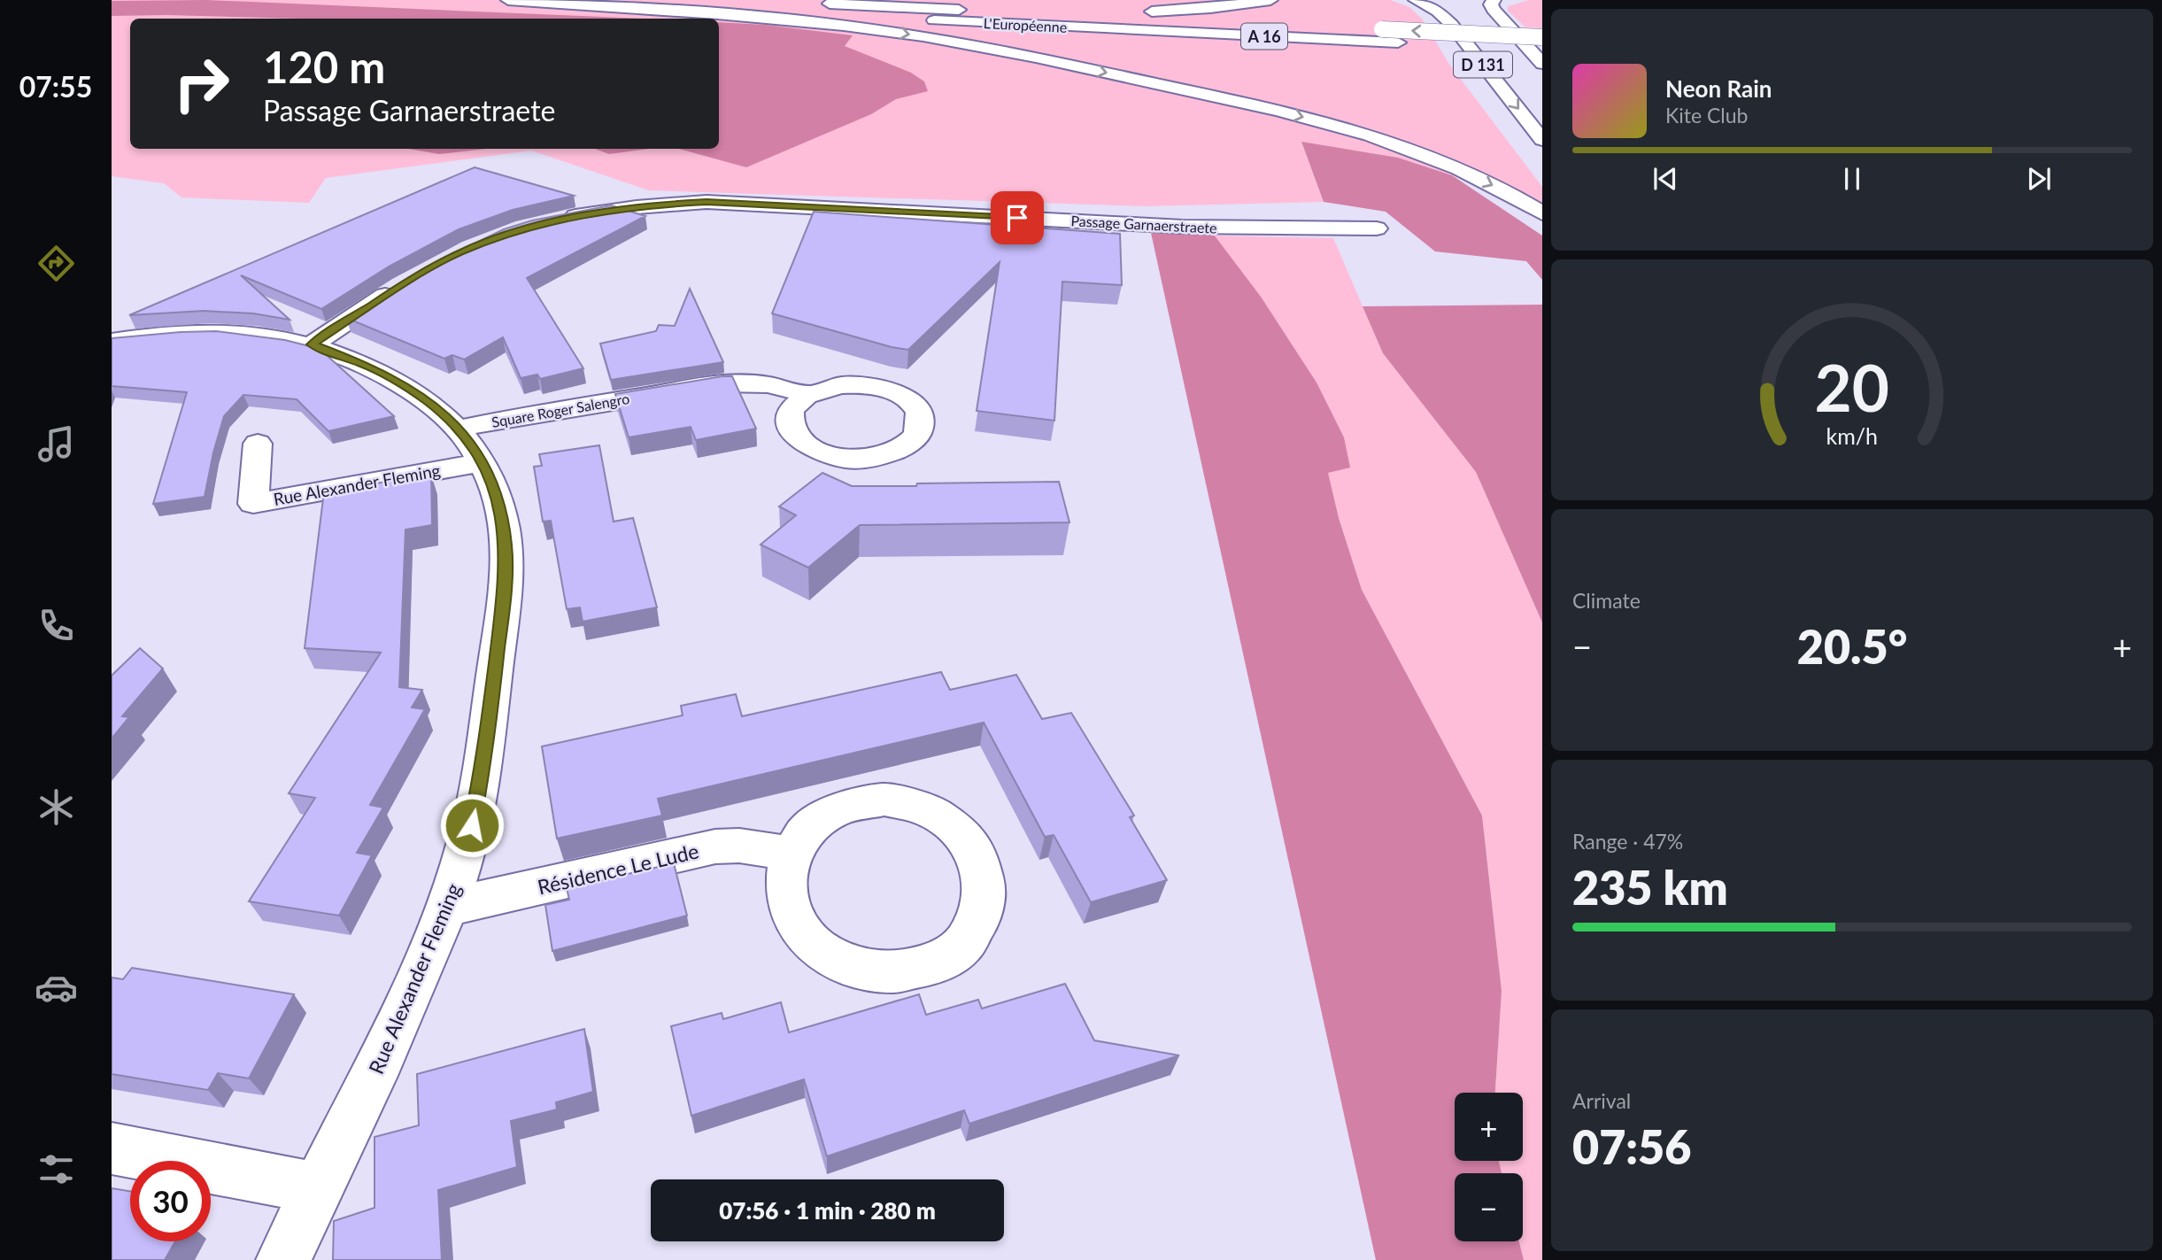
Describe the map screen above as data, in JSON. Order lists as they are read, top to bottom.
{
  "streets": {
    "main road": [
      "L'Européenne",
      "A 16",
      "D 131",
      "Passage Garnaerstraete",
      "Square Roger Salengro",
      "Rue Alexander Fleming",
      "Résidence Le Lude"
    ]
  },
  "crossings": [
    ["Square Roger Salengro", "Rue Alexander Fleming"],
    ["Rue Alexander Fleming", "Résidence Le Lude"]
  ],
  "page": {
    "tabs": "07:55",
    "turn": ["120 m", "Passage Garnaerstraete"],
    "song": ["Neon Rain", "Kite Club"],
    "tile": [
      "Climate",
      ["Range · 47%", "235 km"],
      ["Arrival", "07:56"]
    ],
    "heat": ["−", "20.5°", "+"],
    "map_buttons": ["+", "−"],
    "limit": "30",
    "trip": "07:56 · 1 min · 280 m",
    "gauge": ["20", "km/h"]
  }
}
